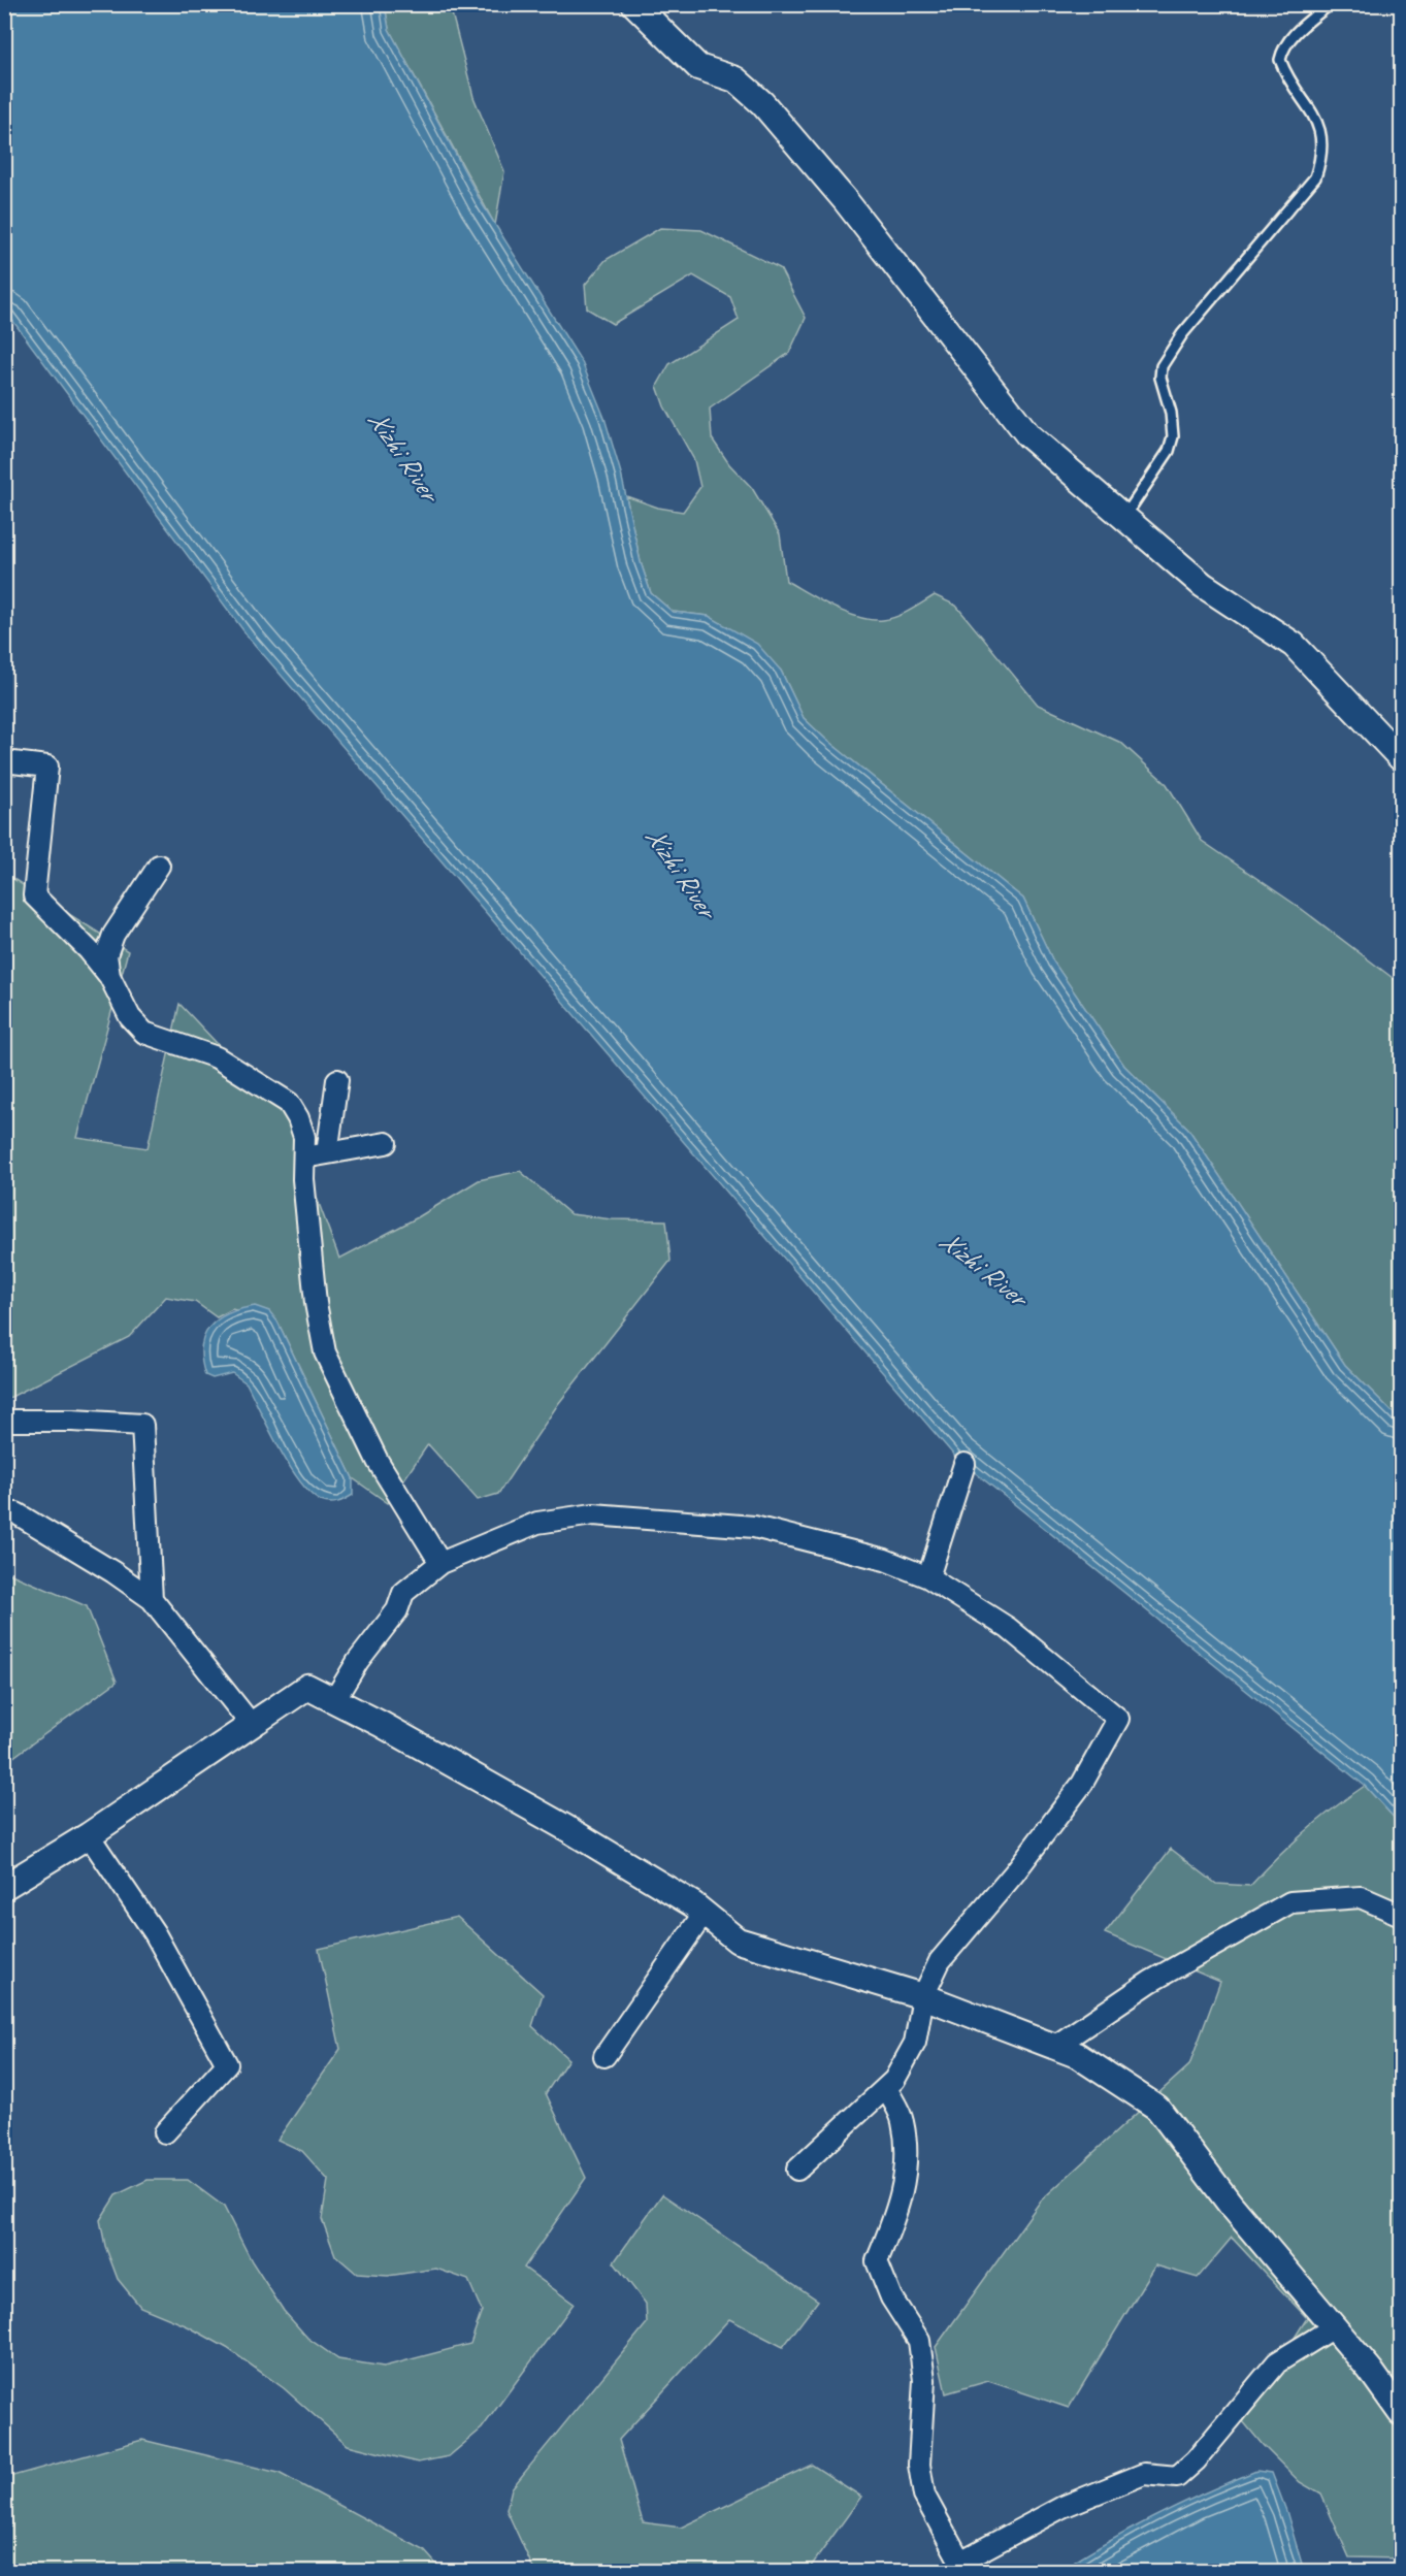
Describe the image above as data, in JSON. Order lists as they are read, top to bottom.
{
  "water": ["Xizhi River"]
}
